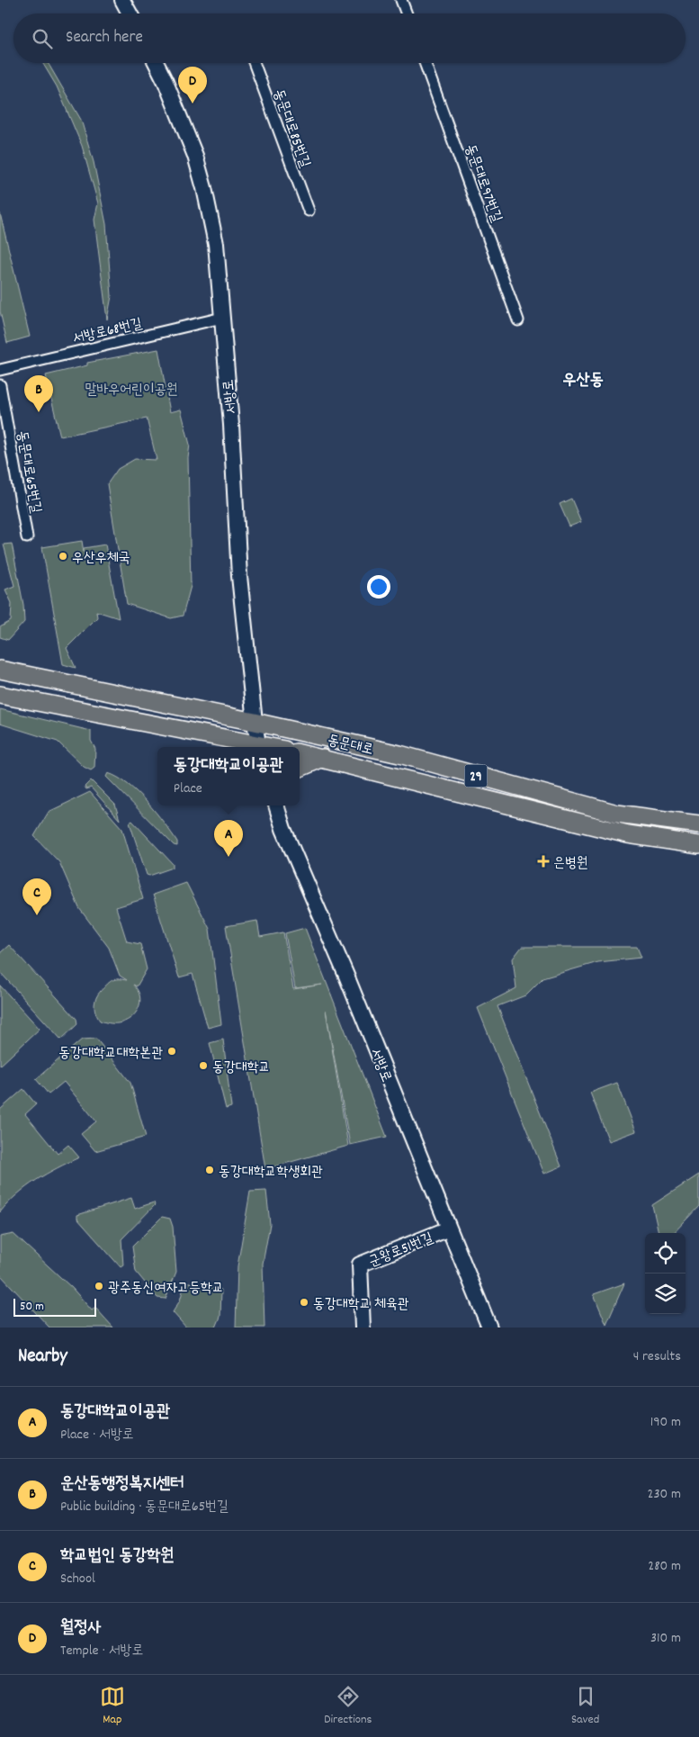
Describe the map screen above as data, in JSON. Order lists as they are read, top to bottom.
{
  "streets": {
    "main road": [
      "서방로",
      "동문대로",
      "29",
      "군왕로51번길"
    ],
    "street": [
      "동문대로85번길",
      "동문대로97번길",
      "서방로68번길",
      "동문대로65번길"
    ]
  },
  "crossings": [
    ["서방로68번길", "서방로"],
    ["서방로", "동문대로"],
    ["서방로", "군왕로51번길"]
  ],
  "districts": ["우산동"],
  "parks": ["말바우어린이공원"],
  "places": {
    "other": [
      "우산우체국",
      "동강대학교대학본관",
      "동강대학교",
      "동강대학교학생회관",
      "광주동신여자고등학교",
      "동강대학교 체육관"
    ],
    "health": ["은병원"]
  },
  "scale_bar": "50 m",
  "page": {
    "search": "Search here",
    "pins": [
      "D",
      "B",
      "A",
      "C"
    ],
    "popup": ["동강대학교이공관", "Place"],
    "scale": "50 m",
    "heading": ["Nearby", "4 results"],
    "list": [
      {
        "mark": "A",
        "name": "동강대학교이공관",
        "note": "Place · 서방로",
        "value": "190 m"
      },
      {
        "mark": "B",
        "name": "운산동행정복지센터",
        "note": "Public building · 동문대로65번길",
        "value": "230 m"
      },
      {
        "mark": "C",
        "name": "학교법인 동강학원",
        "note": "School",
        "value": "280 m"
      },
      {
        "mark": "D",
        "name": "월정사",
        "note": "Temple · 서방로",
        "value": "310 m"
      }
    ],
    "nav": ["Map", "Directions", "Saved"]
  }
}
